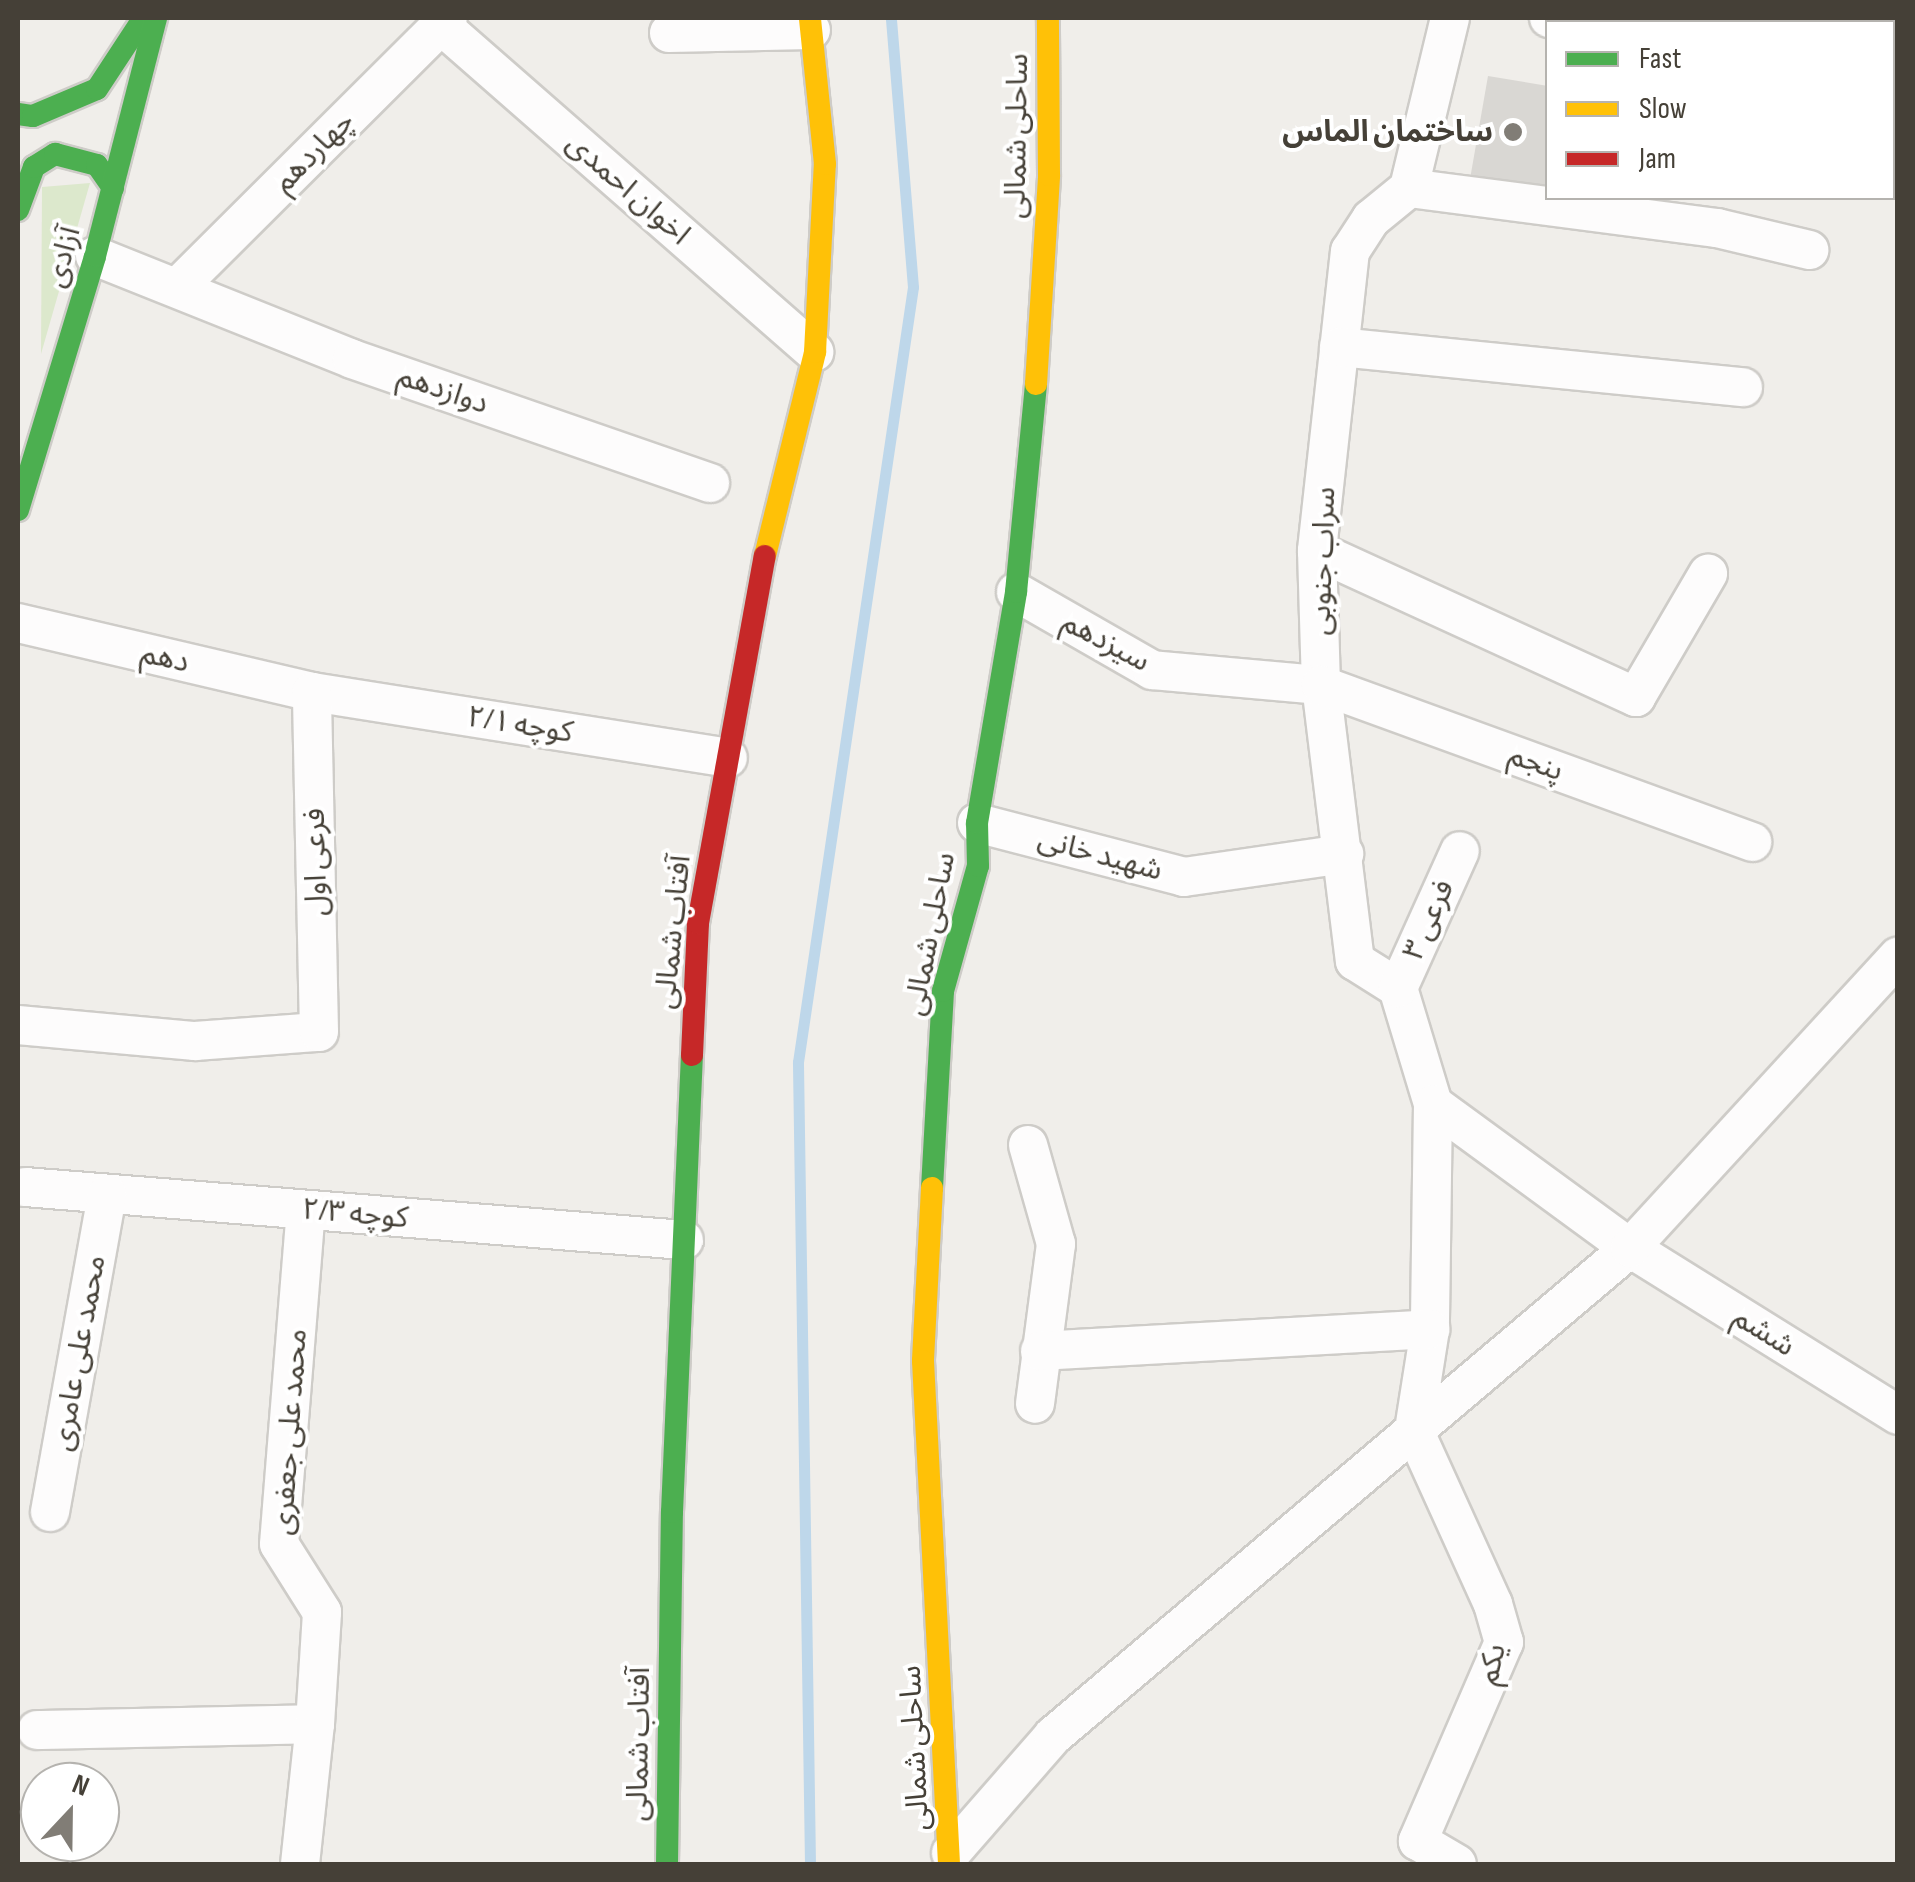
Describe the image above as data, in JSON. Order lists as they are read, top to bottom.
{
  "streets": {
    "street": [
      "ساحلی شمالی",
      "چهاردهم",
      "اخوان احمدی",
      "آزادی",
      "دوازدهم",
      "سراب جنوبی",
      "سیزدهم",
      "دهم",
      "کوچه ۲/۱",
      "پنجم",
      "شهید خانی",
      "فرعی اول",
      "فرعی ۳",
      "آفتاب شمالی",
      "کوچه ۲/۳",
      "ششم",
      "محمد علی عامری",
      "محمد علی جعفری",
      "یکم"
    ]
  },
  "crossings": [
    ["ساحلی شمالی", "سیزدهم"],
    ["ساحلی شمالی", "شهید خانی"],
    ["چهاردهم", "اخوان احمدی"],
    ["چهاردهم", "دوازدهم"],
    ["اخوان احمدی", "آفتاب شمالی"],
    ["آزادی", "دوازدهم"],
    ["سراب جنوبی", "سیزدهم"],
    ["سراب جنوبی", "پنجم"],
    ["سراب جنوبی", "شهید خانی"],
    ["سراب جنوبی", "فرعی ۳"],
    ["سیزدهم", "پنجم"],
    ["دهم", "کوچه ۲/۱"],
    ["دهم", "فرعی اول"],
    ["کوچه ۲/۱", "فرعی اول"],
    ["کوچه ۲/۱", "آفتاب شمالی"],
    ["آفتاب شمالی", "کوچه ۲/۳"],
    ["کوچه ۲/۳", "محمد علی عامری"],
    ["کوچه ۲/۳", "محمد علی جعفری"]
  ],
  "places": ["ساختمان الماس"],
  "legend": ["Fast", "Slow", "Jam"],
  "north": "top"
}
